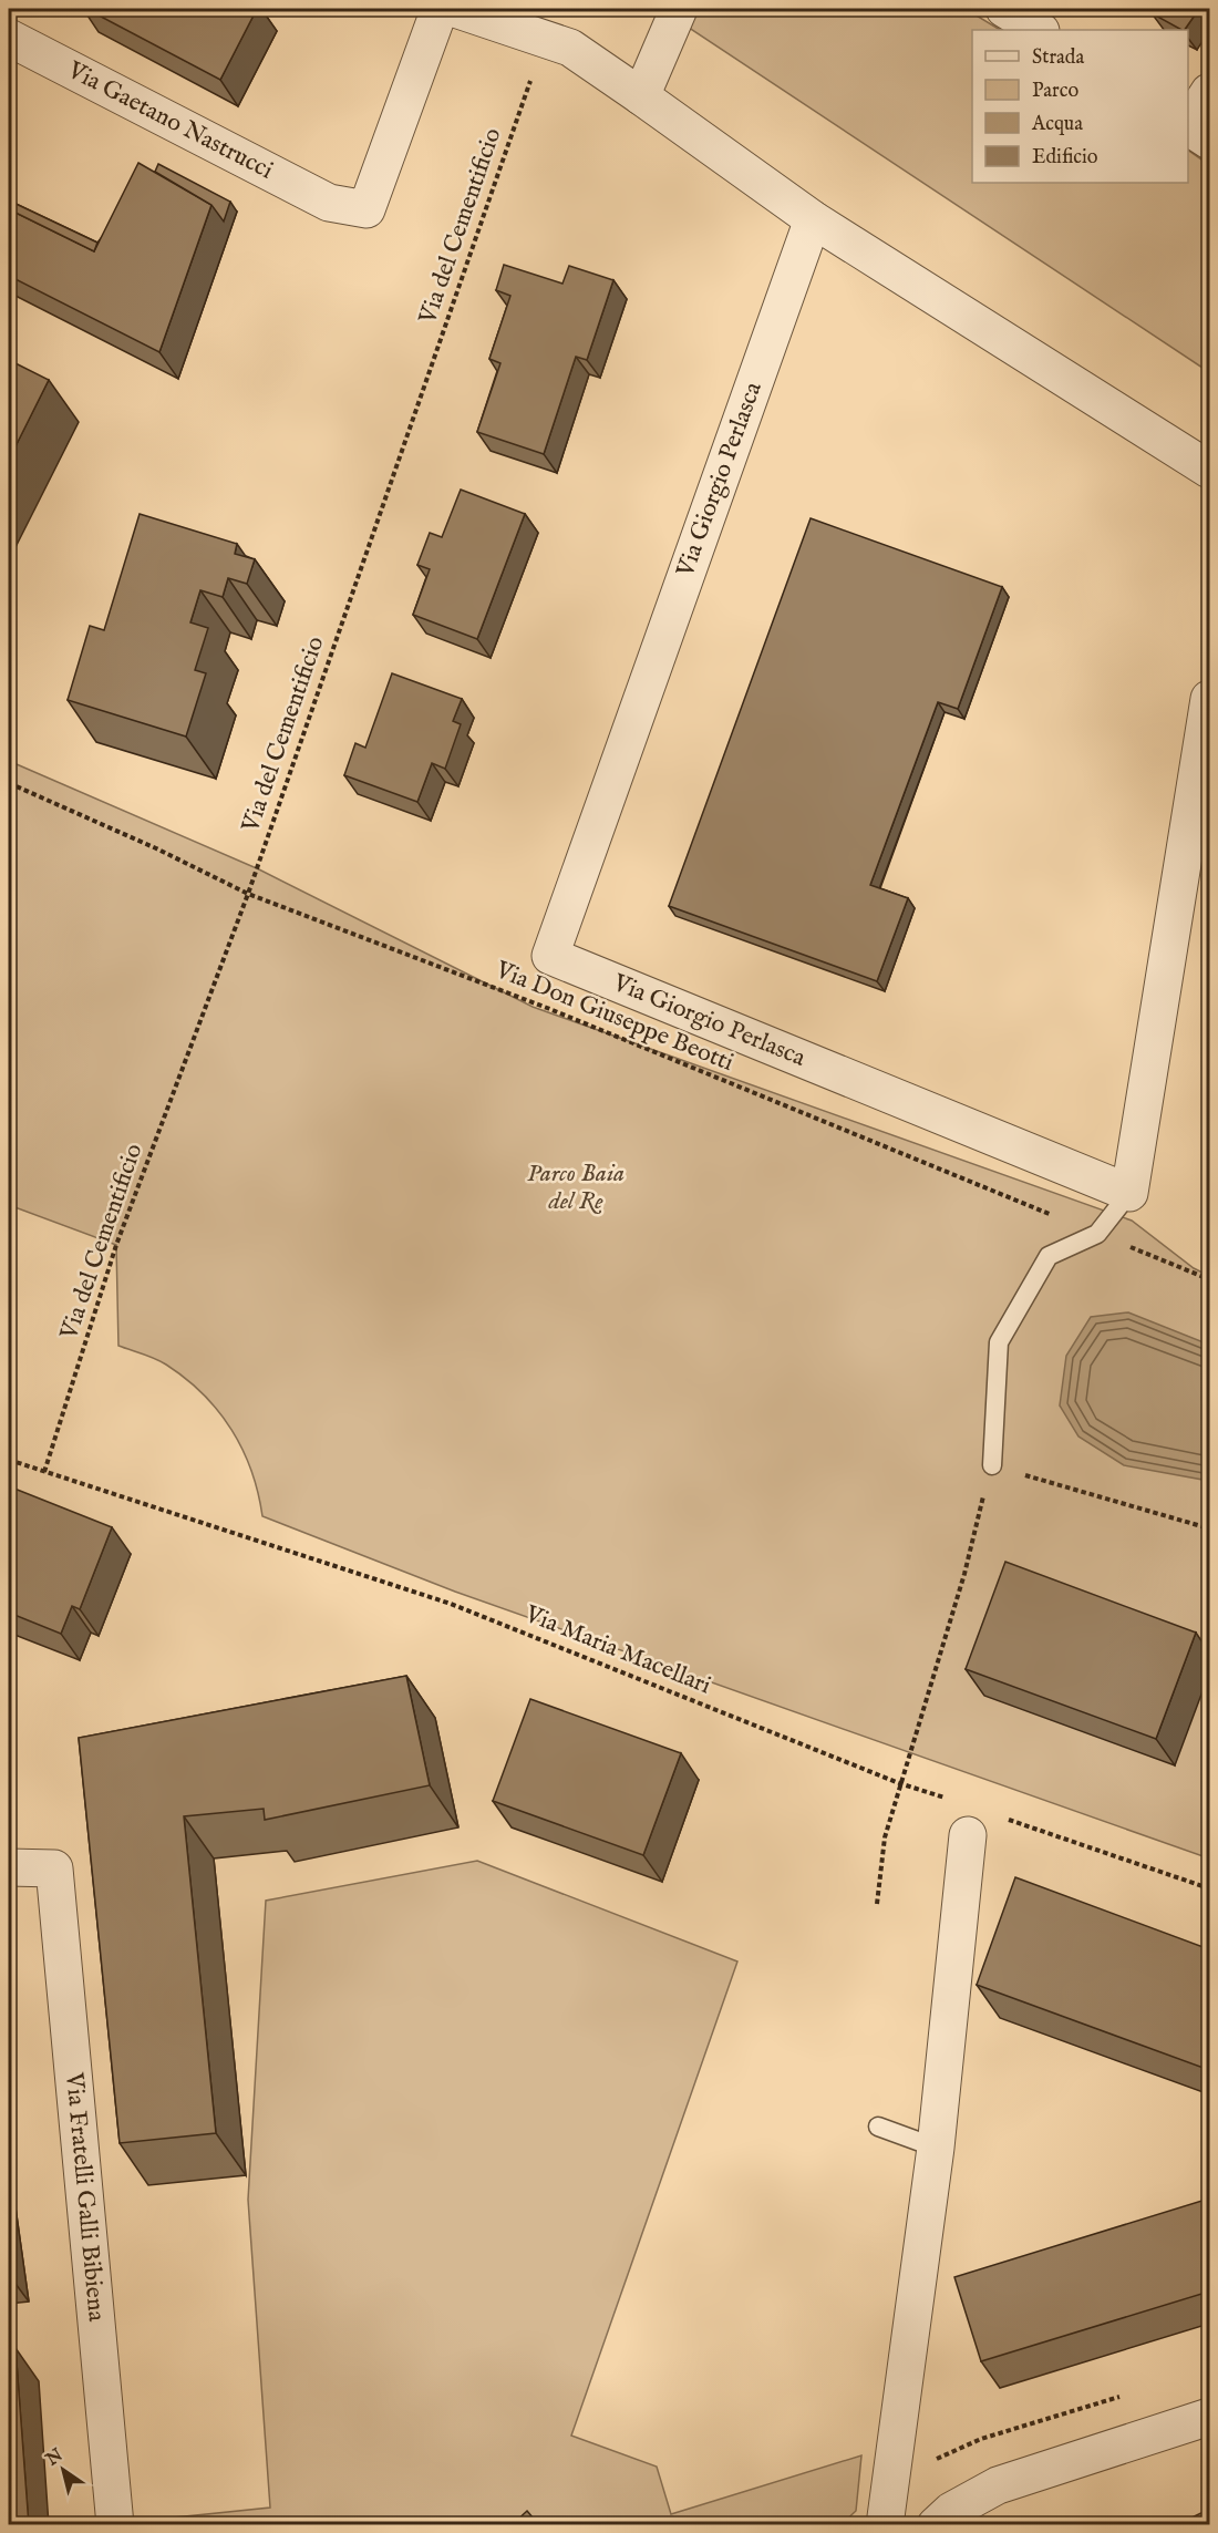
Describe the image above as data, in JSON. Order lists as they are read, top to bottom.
{
  "streets": {
    "street": ["Via Gaetano Nastrucci", "Via Giorgio Perlasca", "Via Fratelli Galli Bibiena"],
    "path": ["Via del Cementificio", "Via Don Giuseppe Beotti", "Via Maria Macellari"]
  },
  "crossings": [
    ["Via del Cementificio", "Via Don Giuseppe Beotti"],
    ["Via del Cementificio", "Via Maria Macellari"]
  ],
  "parks": ["Parco Baia del Re"],
  "legend": [
    "Strada",
    "Parco",
    "Acqua",
    "Edificio"
  ],
  "north": "top left"
}
